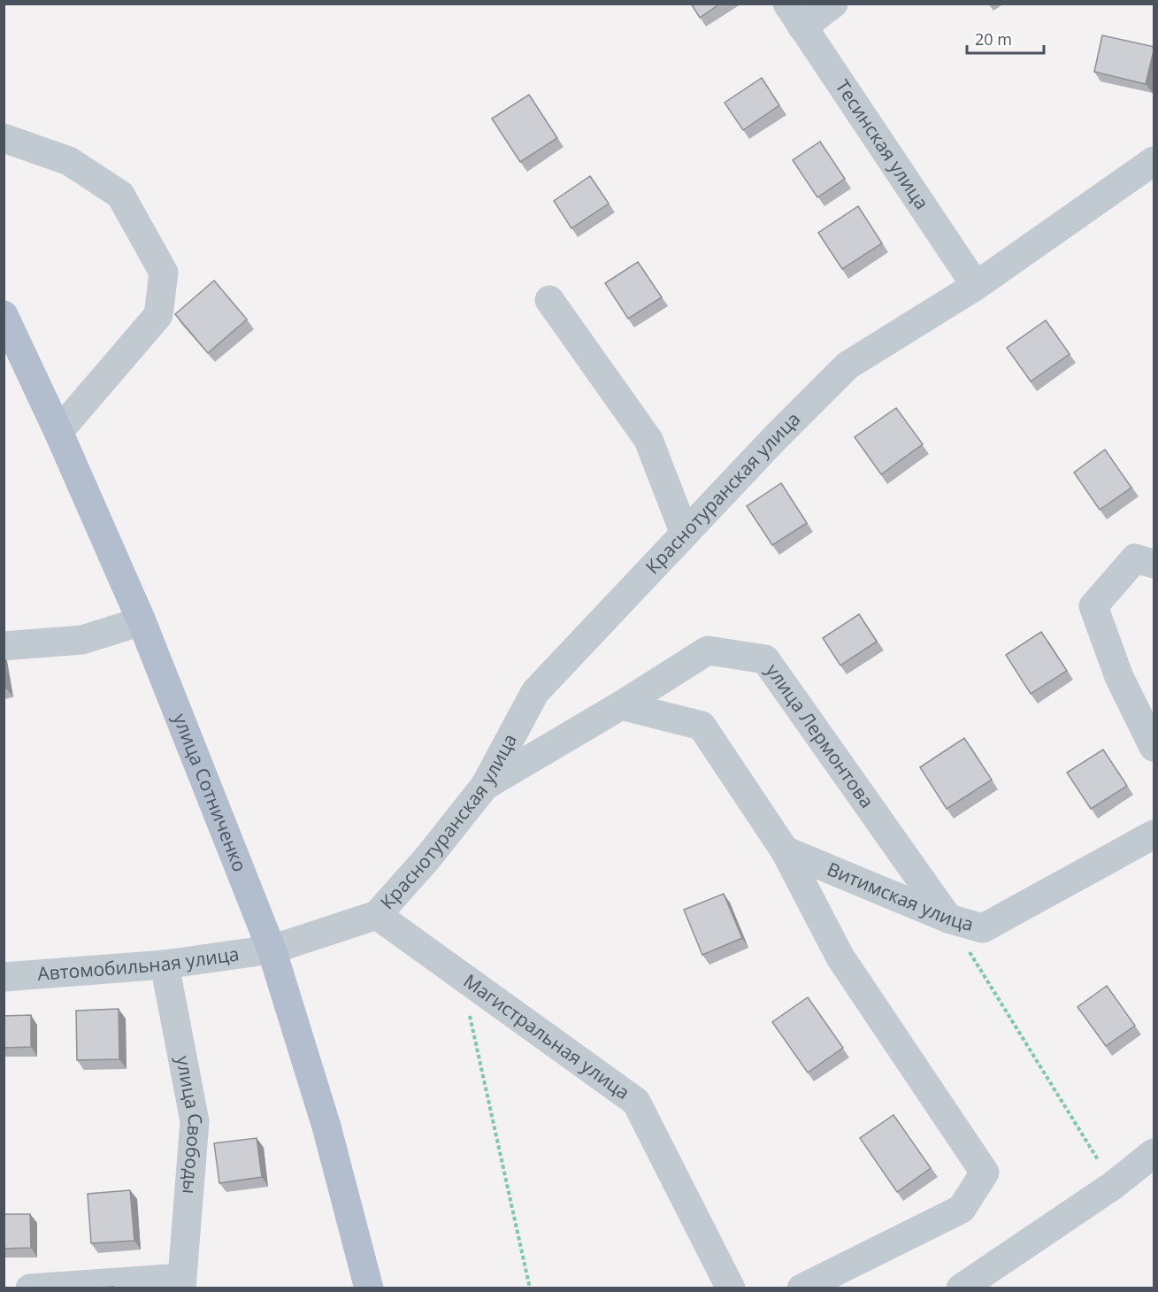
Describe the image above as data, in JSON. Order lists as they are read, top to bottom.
{
  "streets": {
    "main road": ["улица Сотниченко"],
    "street": [
      "Тесинская улица",
      "Краснотуранская улица",
      "улица Лермонтова",
      "Витимская улица",
      "Автомобильная улица",
      "Магистральная улица",
      "улица Свободы"
    ]
  },
  "crossings": [
    ["Тесинская улица", "Краснотуранская улица"],
    ["Краснотуранская улица", "улица Лермонтова"],
    ["Краснотуранская улица", "Магистральная улица"],
    ["улица Лермонтова", "Витимская улица"],
    ["улица Сотниченко", "Автомобильная улица"],
    ["Автомобильная улица", "улица Свободы"]
  ],
  "scale_bar": "20 m"
}
